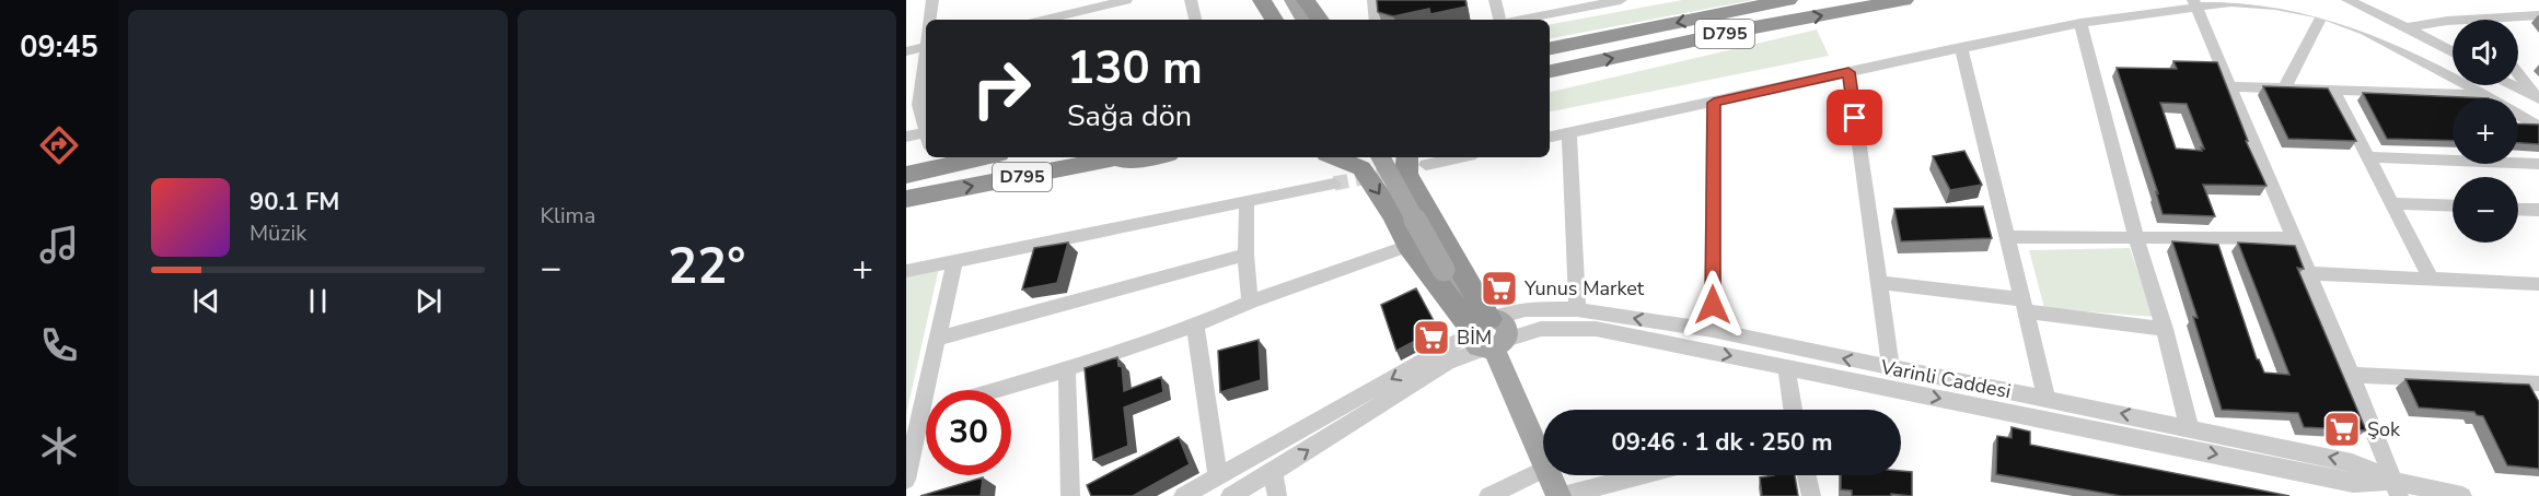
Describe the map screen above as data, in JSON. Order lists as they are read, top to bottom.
{
  "streets": {
    "highway": ["D795"],
    "street": ["Varinli Caddesi"]
  },
  "places": {
    "supermarket": ["Yunus Market", "BİM", "Şok"]
  },
  "page": {
    "tabs": "09:45",
    "tile": "Klima",
    "map_buttons": ["+", "−"],
    "turn": ["130 m", "Sağa dön"],
    "song": ["90.1 FM", "Müzik"],
    "heat": ["−", "22°", "+"],
    "limit": "30",
    "trip": "09:46 · 1 dk · 250 m"
  }
}
